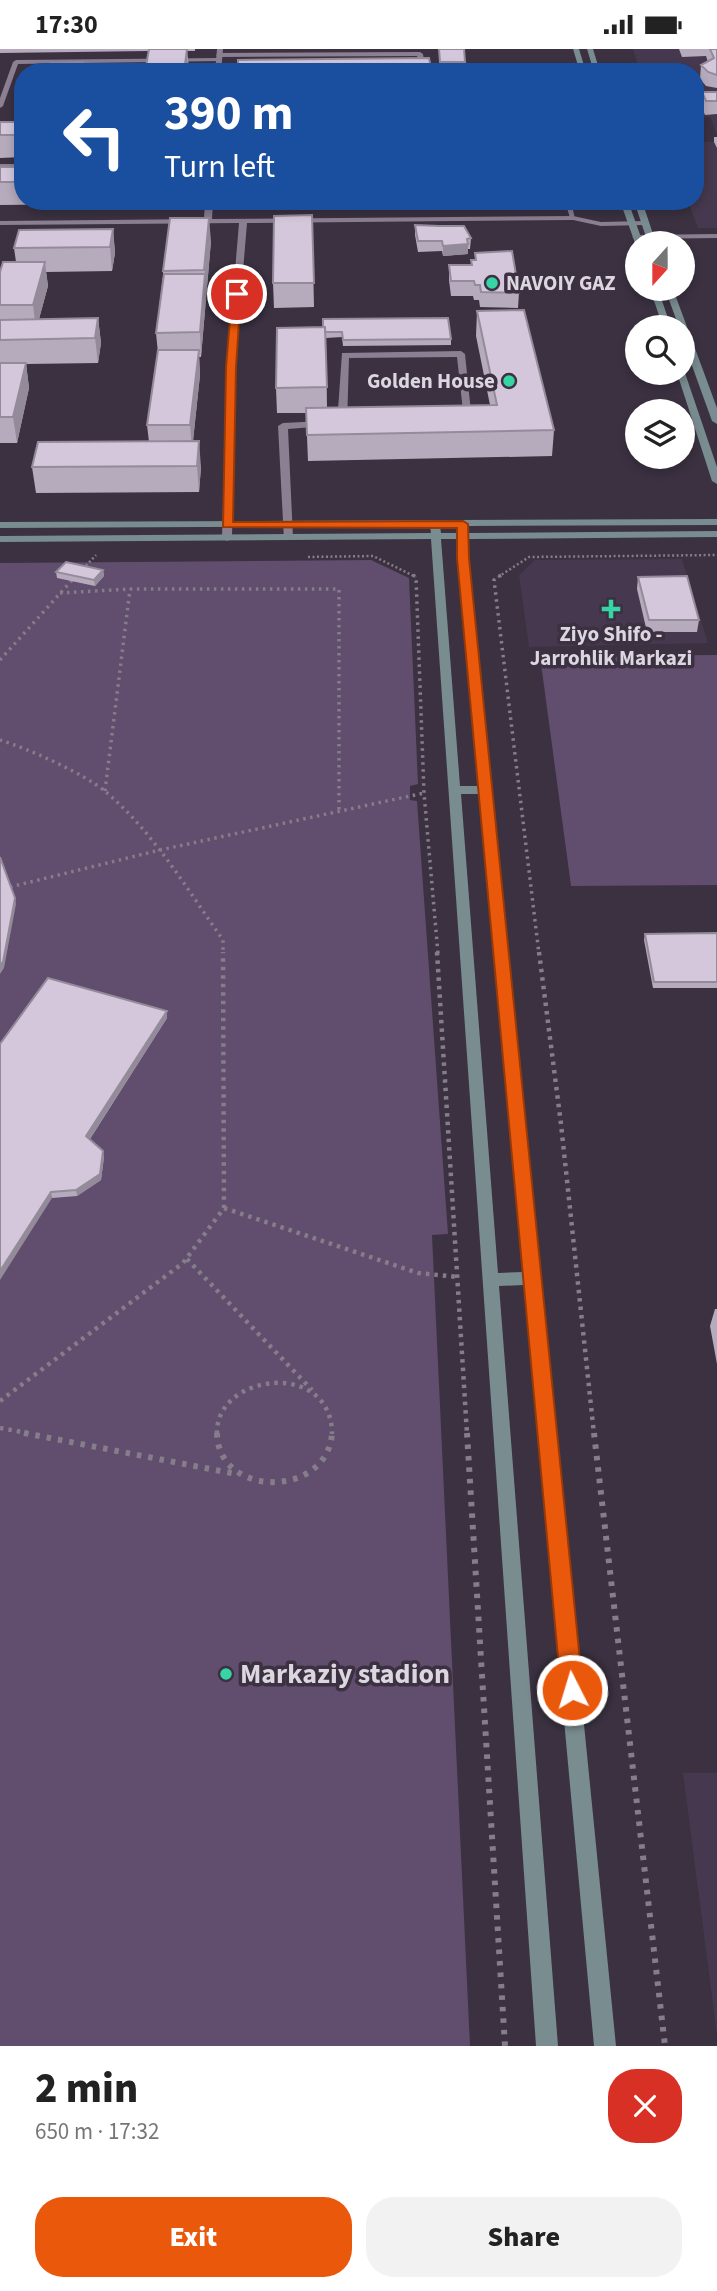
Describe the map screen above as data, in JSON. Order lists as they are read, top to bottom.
{
  "places": {
    "other": ["NAVOIY GAZ", "Golden House", "Markaziy stadion"],
    "health": ["Ziyo Shifo - Jarrohlik Markazi"]
  },
  "north": "bottom",
  "page": {
    "status": "17:30",
    "turn": ["390 m", "Turn left"],
    "heading": ["2 min", "650 m · 17:32"],
    "buttons": ["Exit", "Share"]
  }
}
